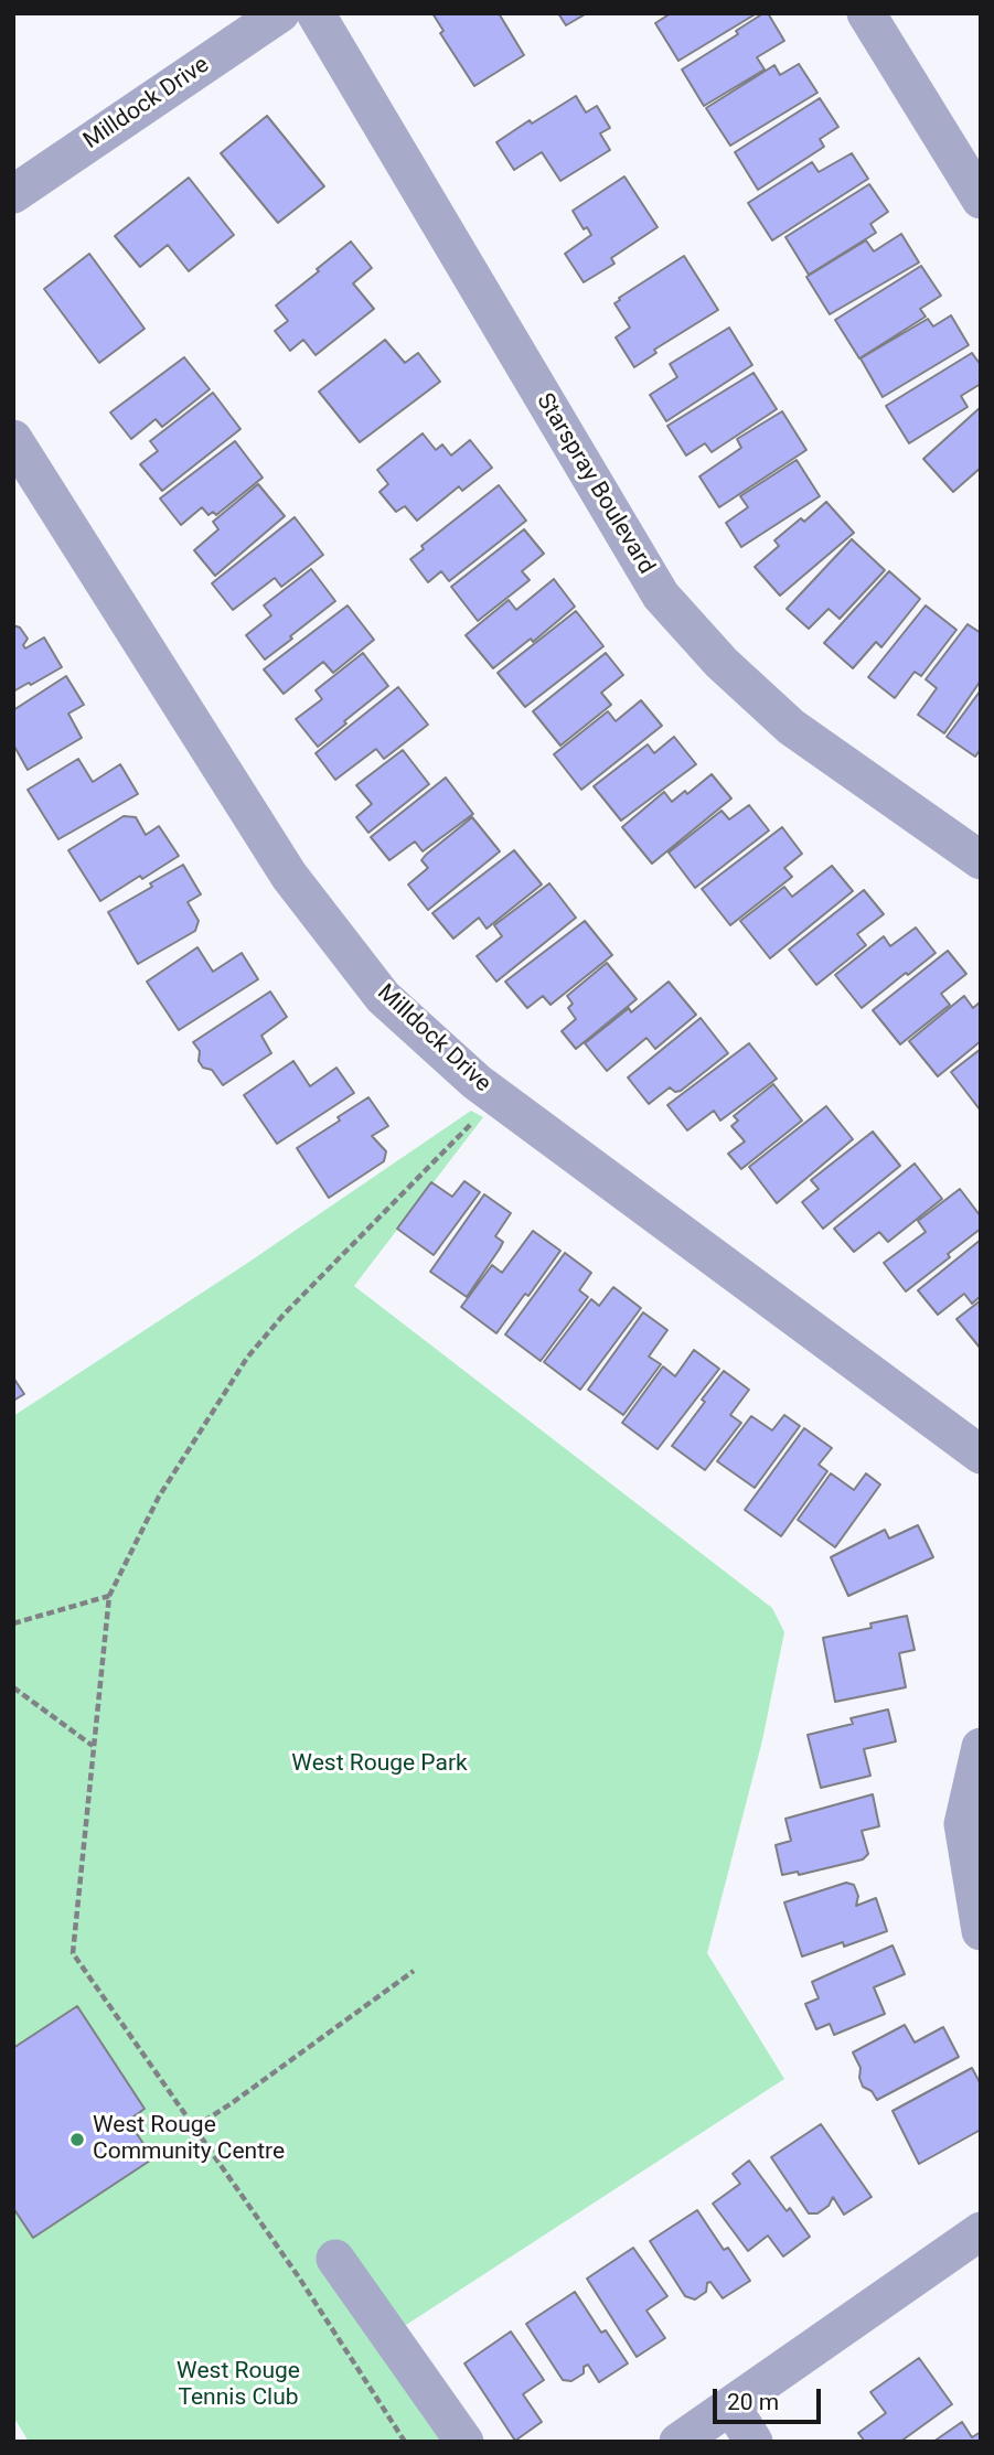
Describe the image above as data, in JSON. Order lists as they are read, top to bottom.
{
  "streets": {
    "street": ["Milldock Drive", "Starspray Boulevard"]
  },
  "parks": ["West Rouge Park", "West Rouge Tennis Club"],
  "places": ["West Rouge Community Centre"],
  "scale_bar": "20 m"
}
